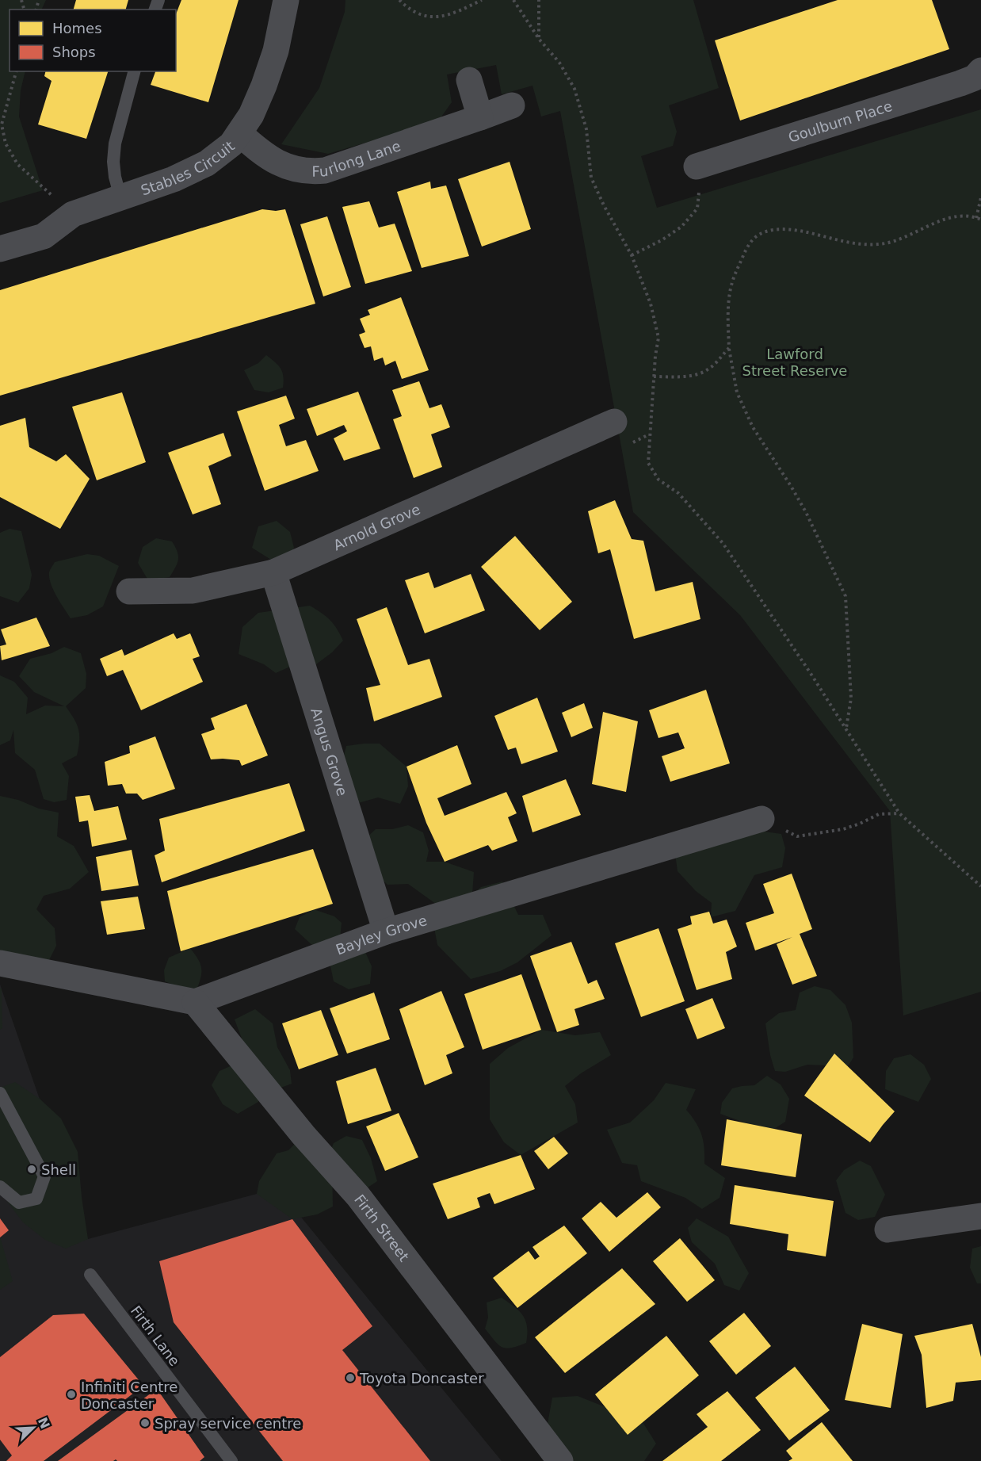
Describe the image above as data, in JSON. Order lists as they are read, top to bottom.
{
  "streets": {
    "street": [
      "Goulburn Place",
      "Furlong Lane",
      "Stables Circuit",
      "Arnold Grove",
      "Angus Grove",
      "Bayley Grove",
      "Firth Street"
    ],
    "lane": ["Firth Lane"]
  },
  "crossings": [
    ["Furlong Lane", "Stables Circuit"],
    ["Arnold Grove", "Angus Grove"],
    ["Angus Grove", "Bayley Grove"],
    ["Bayley Grove", "Firth Street"]
  ],
  "parks": ["Lawford Street Reserve"],
  "places": [
    "Shell",
    "Toyota Doncaster",
    "Infiniti Centre Doncaster",
    "Spray service centre"
  ],
  "legend": ["Homes", "Shops"],
  "north": "top right"
}
